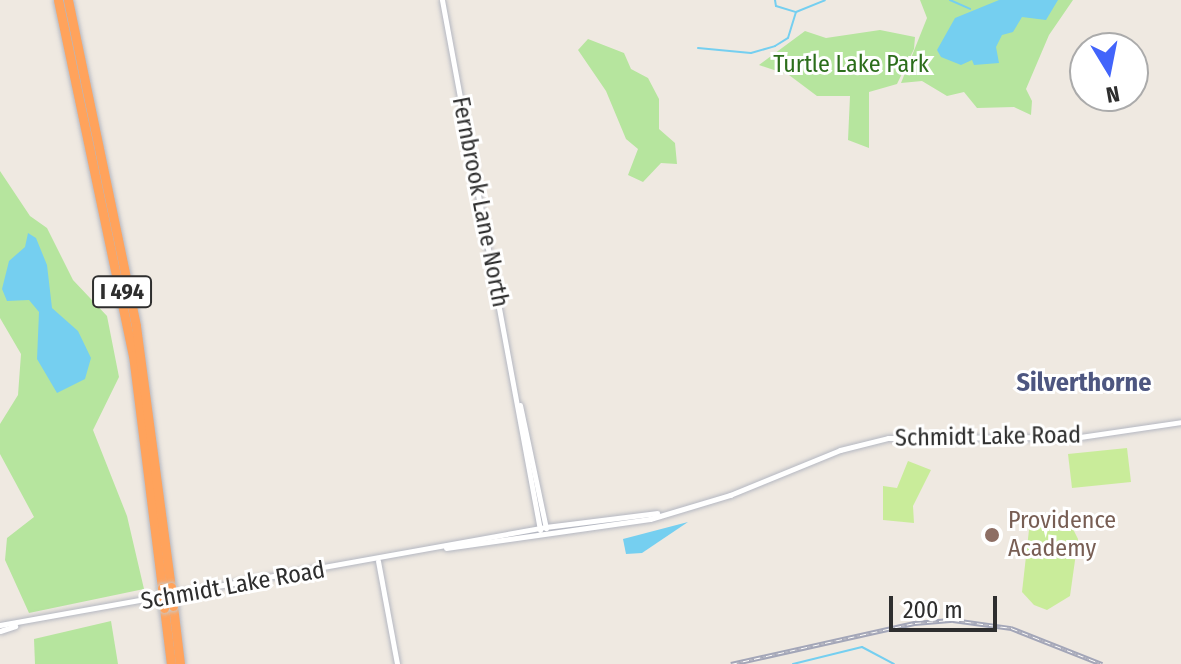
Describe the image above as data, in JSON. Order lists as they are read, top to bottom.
{
  "streets": {
    "highway": ["I 494"],
    "street": ["Fernbrook Lane North", "Schmidt Lake Road"]
  },
  "crossings": [
    ["Fernbrook Lane North", "Schmidt Lake Road"]
  ],
  "districts": ["Silverthorne"],
  "parks": ["Turtle Lake Park"],
  "places": ["Providence Academy"],
  "scale_bar": "200 m",
  "north": "bottom"
}
